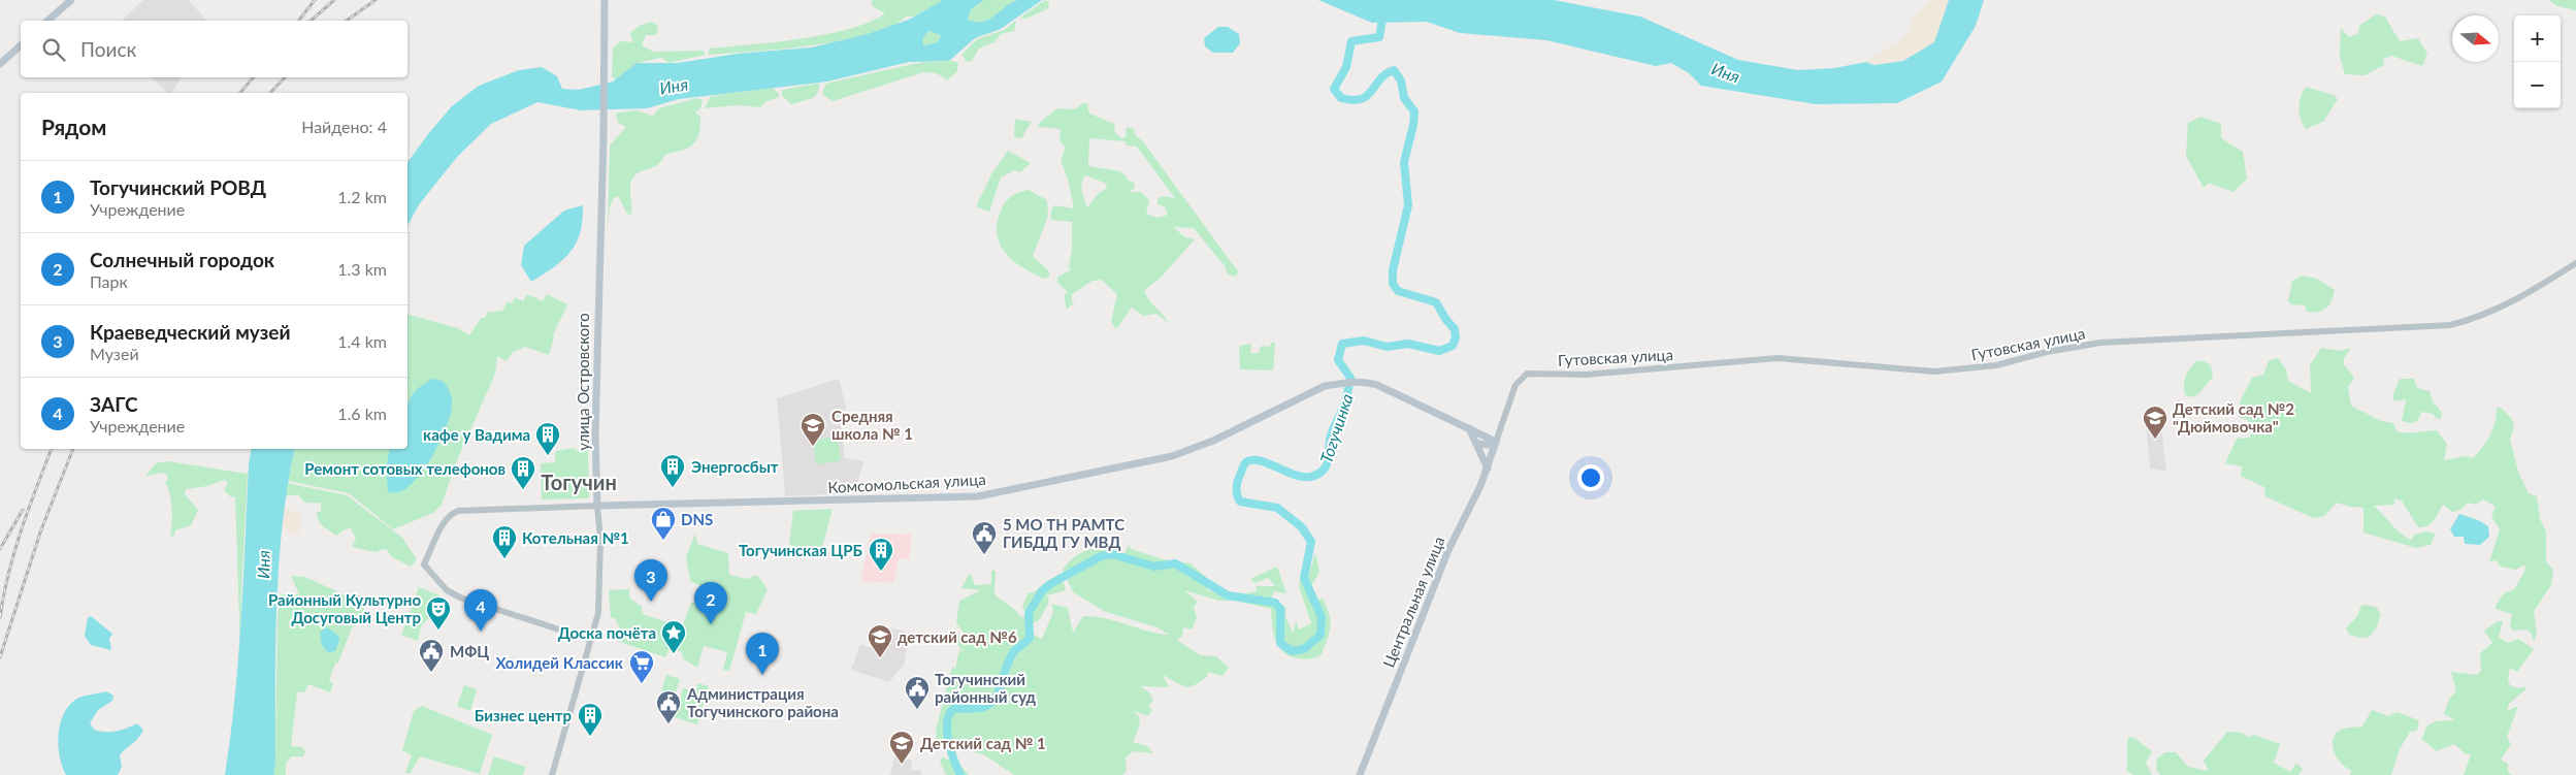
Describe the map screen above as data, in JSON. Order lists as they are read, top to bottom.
{
  "streets": {
    "main road": ["улица Островского", "Комсомольская улица", "Центральная улица"],
    "street": ["Гутовская улица"]
  },
  "crossings": [
    ["Гутовская улица", "Центральная улица"],
    ["улица Островского", "Комсомольская улица"]
  ],
  "districts": ["Тогучин"],
  "water": ["Иня", "Тогучинка"],
  "places": {
    "school or university": [
      "Детский сад №2 \"Дюймовочка\"",
      "Средняя школа № 1",
      "детский сад №6",
      "Детский сад № 1"
    ],
    "building": [
      "кафе у Вадима",
      "Энергосбыт",
      "Ремонт сотовых телефонов",
      "Котельная №1",
      "Тогучинская ЦРБ",
      "Бизнес центр"
    ],
    "shop": ["DNS"],
    "public building": [
      "5 МО ТН РАМТС ГИБДД ГУ МВД",
      "МФЦ",
      "Тогучинский районный суд",
      "Администрация Тогучинского района"
    ],
    "theatre": ["Районный Культурно Досуговый Центр"],
    "place": ["Доска почёта"],
    "supermarket": ["Холидей Классик"]
  },
  "north": "right",
  "page": {
    "map_buttons": ["+", "−"],
    "search": "Поиск",
    "heading": ["Рядом", "Найдено: 4"],
    "list": [
      {
        "mark": "1",
        "name": "Тогучинский РОВД",
        "note": "Учреждение",
        "value": "1.2 km"
      },
      {
        "mark": "2",
        "name": "Солнечный городок",
        "note": "Парк",
        "value": "1.3 km"
      },
      {
        "mark": "3",
        "name": "Краеведческий музей",
        "note": "Музей",
        "value": "1.4 km"
      },
      {
        "mark": "4",
        "name": "ЗАГС",
        "note": "Учреждение",
        "value": "1.6 km"
      }
    ],
    "pins": [
      "3",
      "2",
      "4",
      "1"
    ]
  }
}
